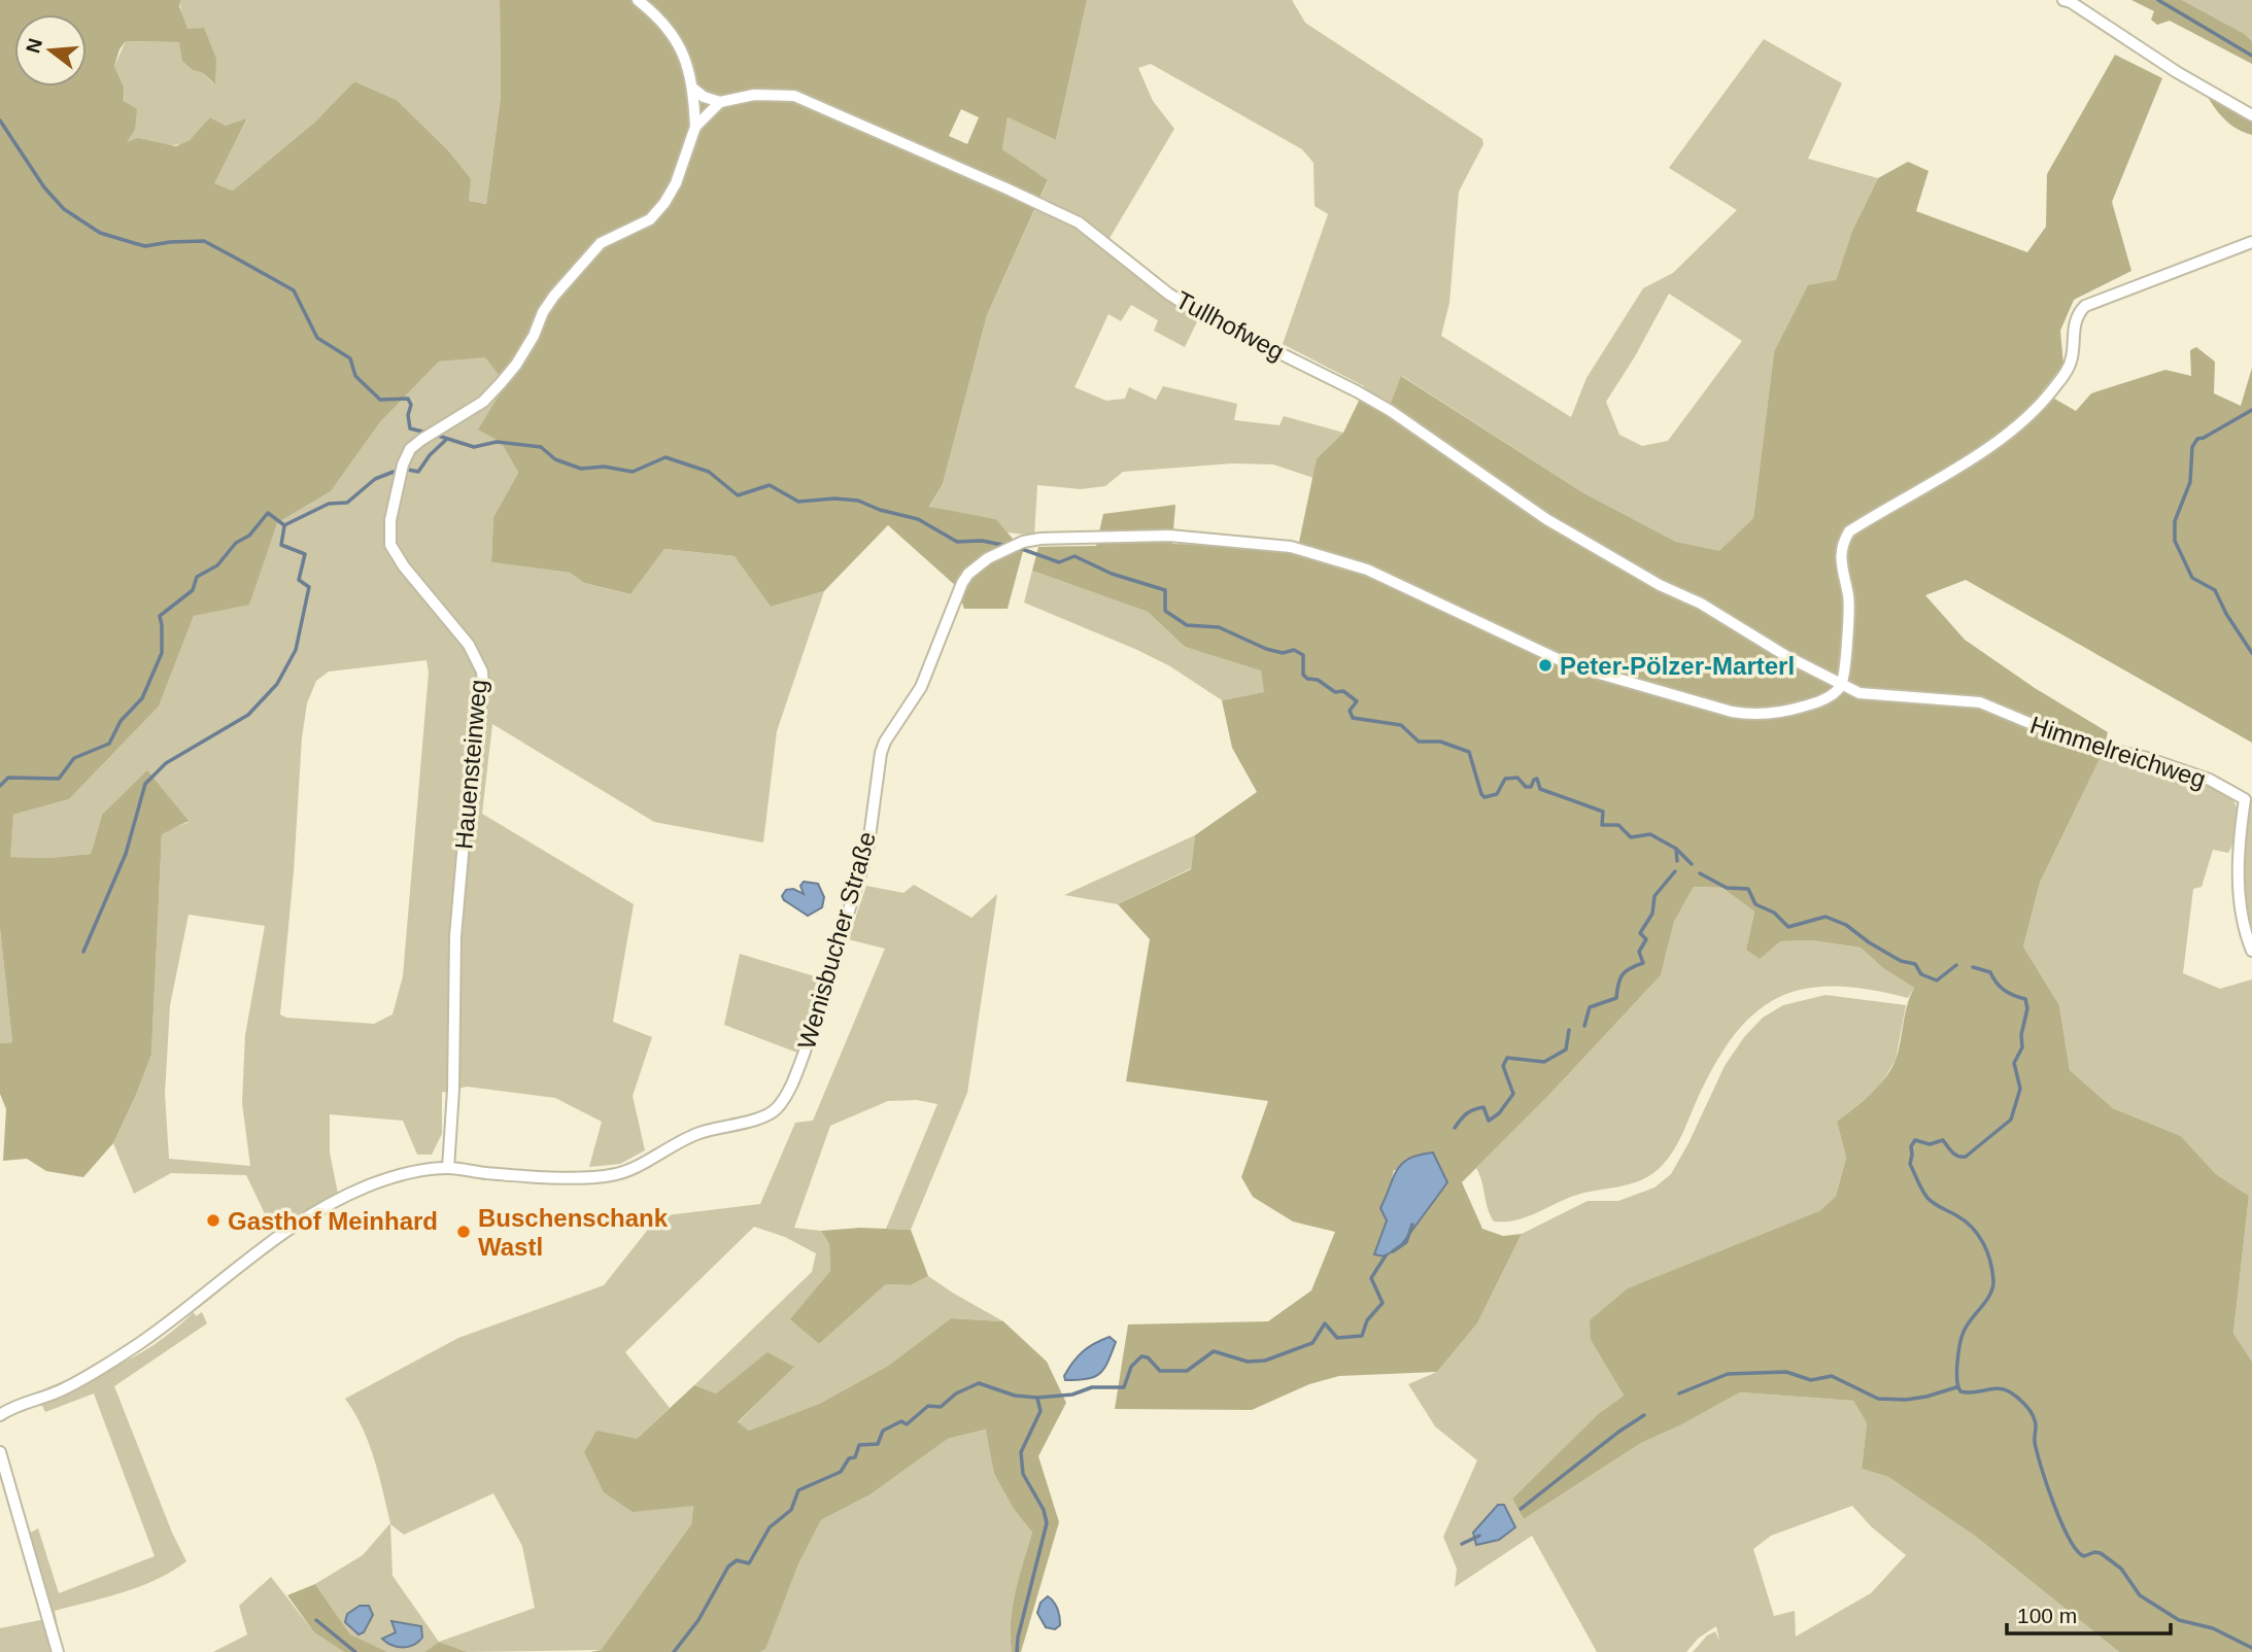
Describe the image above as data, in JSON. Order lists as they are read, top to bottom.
{
  "streets": {
    "street": [
      "Tullhofweg",
      "Himmelreichweg",
      "Hauensteinweg",
      "Wenisbucher Straße"
    ]
  },
  "crossings": [
    ["Tullhofweg", "Himmelreichweg"],
    ["Tullhofweg", "Hauensteinweg"],
    ["Tullhofweg", "Wenisbucher Straße"],
    ["Himmelreichweg", "Wenisbucher Straße"],
    ["Hauensteinweg", "Wenisbucher Straße"]
  ],
  "places": ["Peter-Pölzer-Marterl", "Gasthof Meinhard", "Buschenschank Wastl"],
  "scale_bar": "100 m",
  "north": "left"
}
